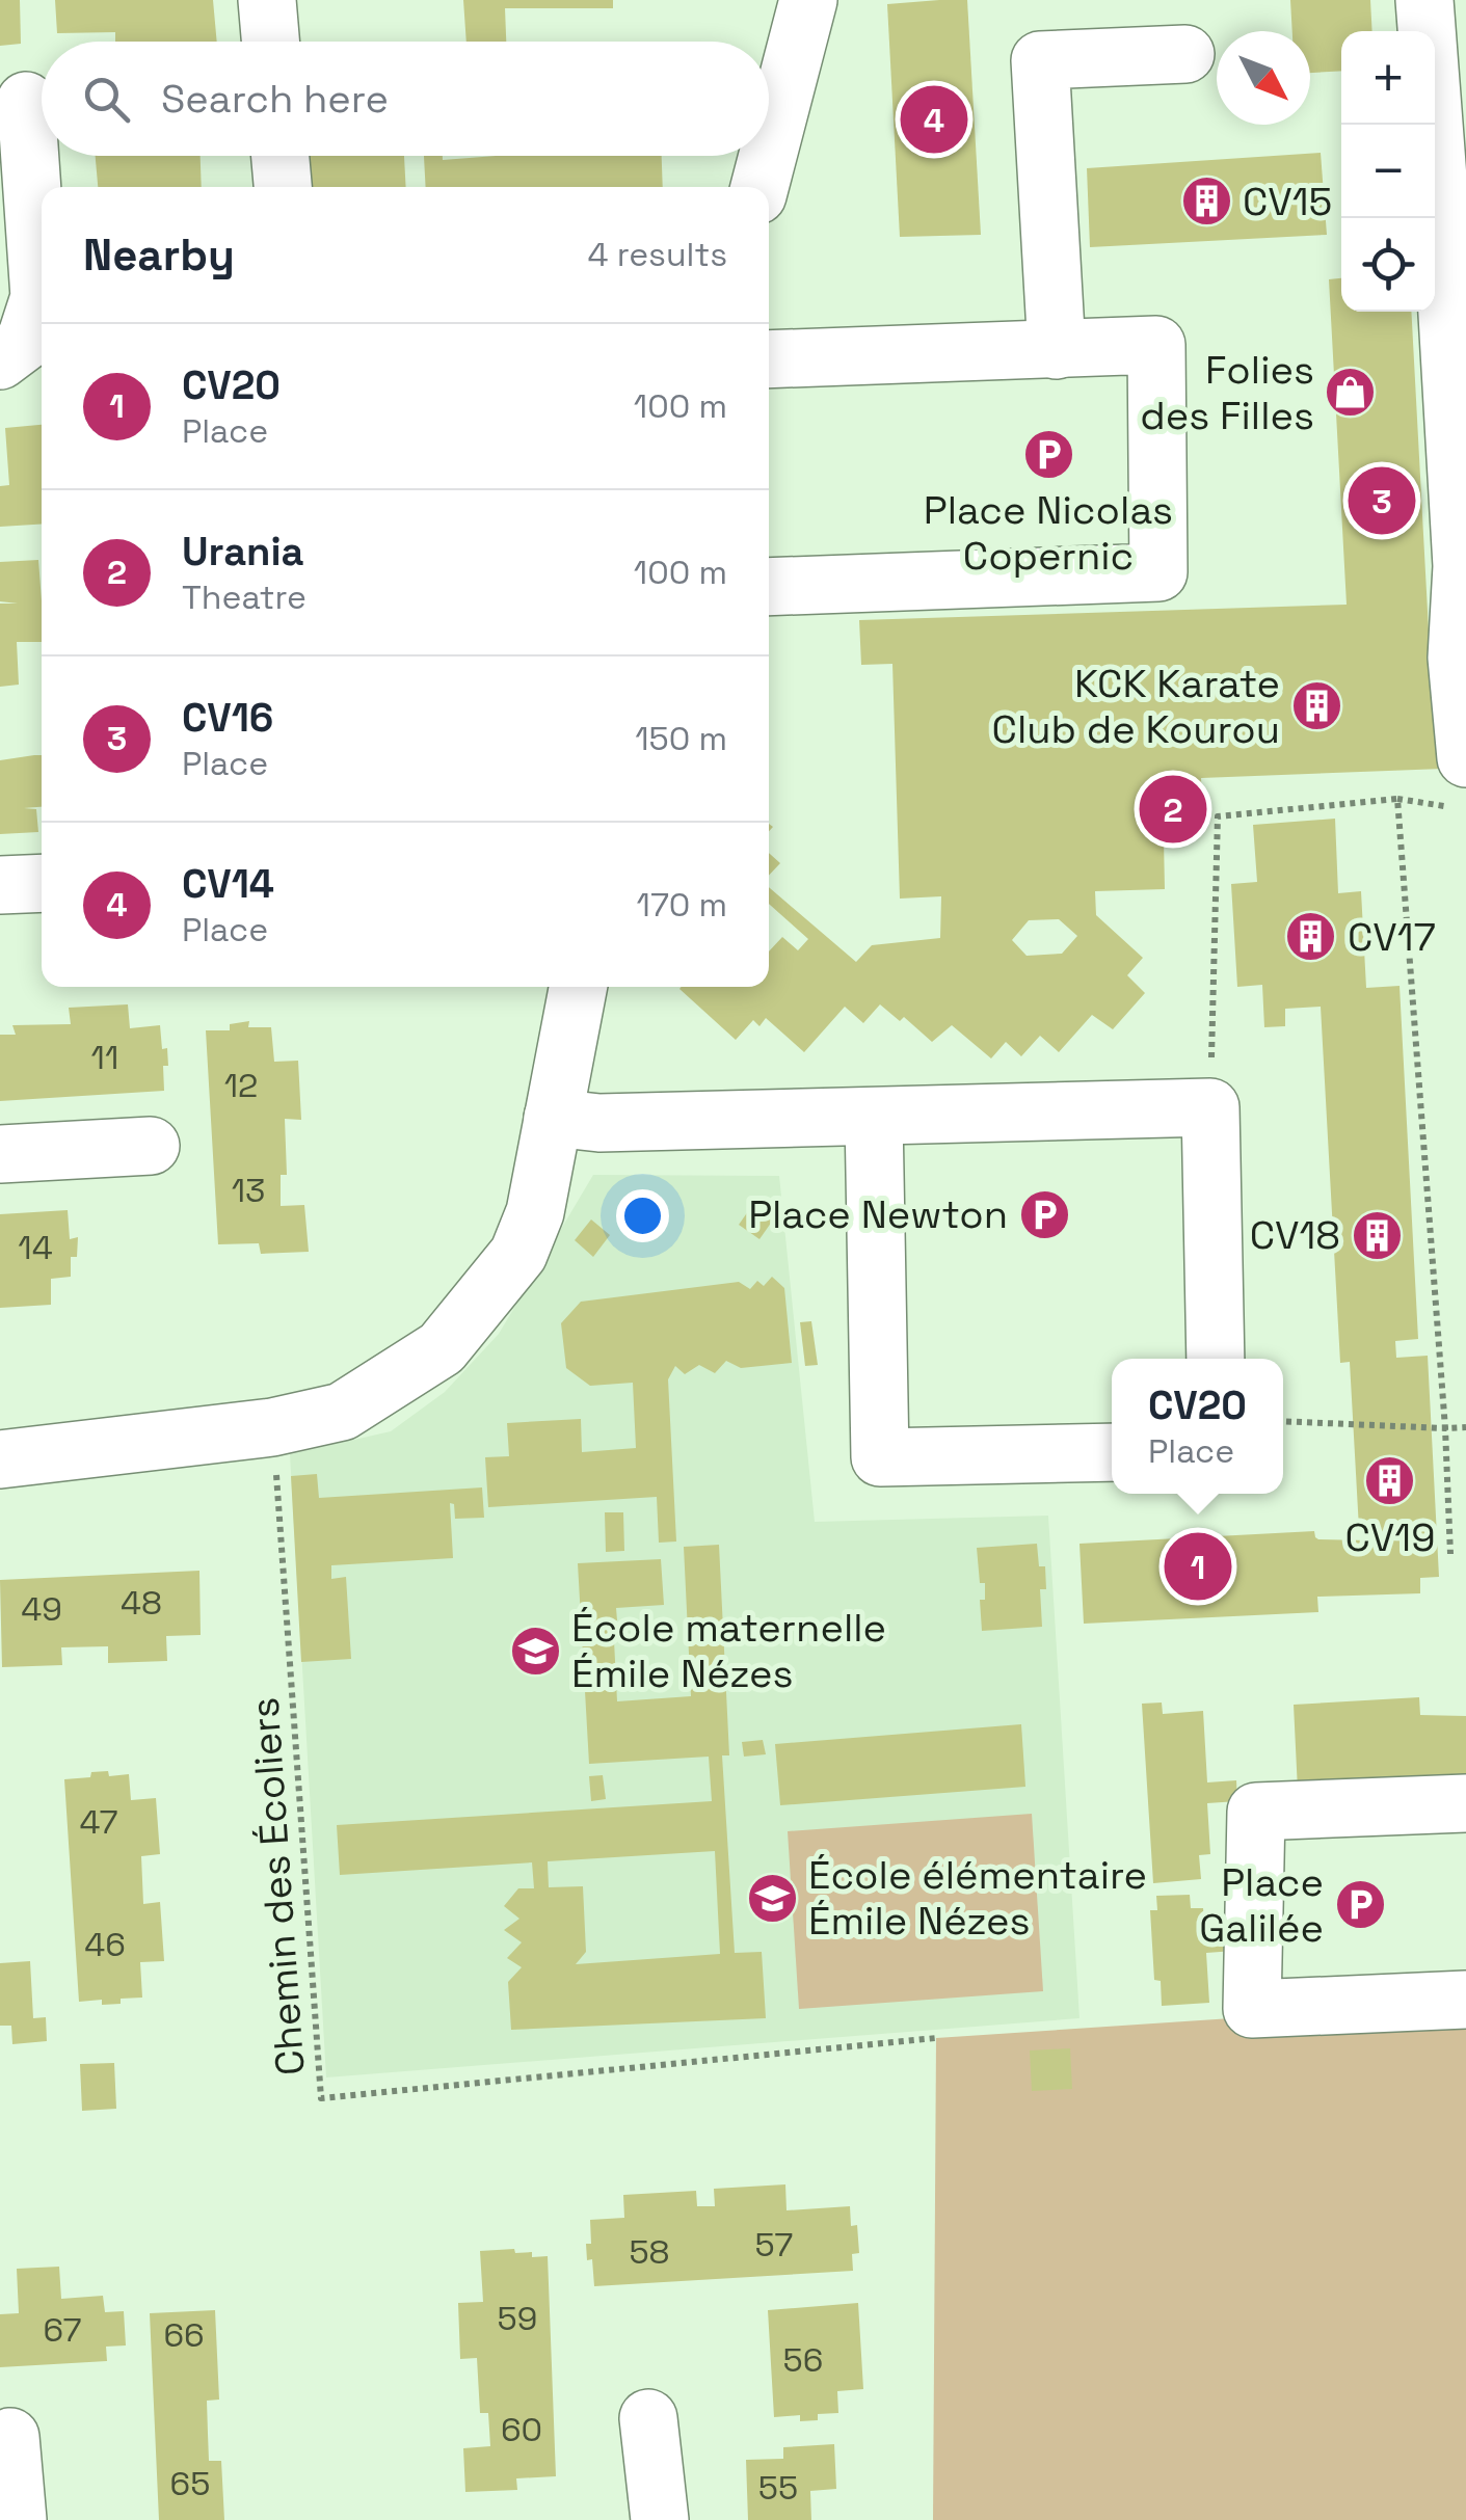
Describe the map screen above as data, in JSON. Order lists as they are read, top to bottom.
{
  "streets": {
    "path": ["Chemin des Écoliers"]
  },
  "places": {
    "building": [
      "CV15",
      "KCK Karate Club de Kourou",
      "CV17",
      "CV18",
      "CV19"
    ],
    "shop": ["Folies des Filles"],
    "parking": ["Place Nicolas Copernic", "Place Newton", "Place Galilée"],
    "school or university": ["École maternelle Émile Nézes", "École élémentaire Émile Nézes"]
  },
  "house_numbers": [
    "11",
    "12",
    "13",
    "14",
    "48",
    "49",
    "47",
    "46",
    "57",
    "58",
    "59",
    "67",
    "66",
    "56",
    "60",
    "65",
    "55"
  ],
  "north": "bottom right",
  "page": {
    "map_buttons": ["+", "−"],
    "search": "Search here",
    "pins": [
      "4",
      "3",
      "2",
      "1"
    ],
    "heading": ["Nearby", "4 results"],
    "list": [
      {
        "mark": "1",
        "name": "CV20",
        "note": "Place",
        "value": "100 m"
      },
      {
        "mark": "2",
        "name": "Urania",
        "note": "Theatre",
        "value": "100 m"
      },
      {
        "mark": "3",
        "name": "CV16",
        "note": "Place",
        "value": "150 m"
      },
      {
        "mark": "4",
        "name": "CV14",
        "note": "Place",
        "value": "170 m"
      }
    ],
    "popup": ["CV20", "Place"]
  }
}
